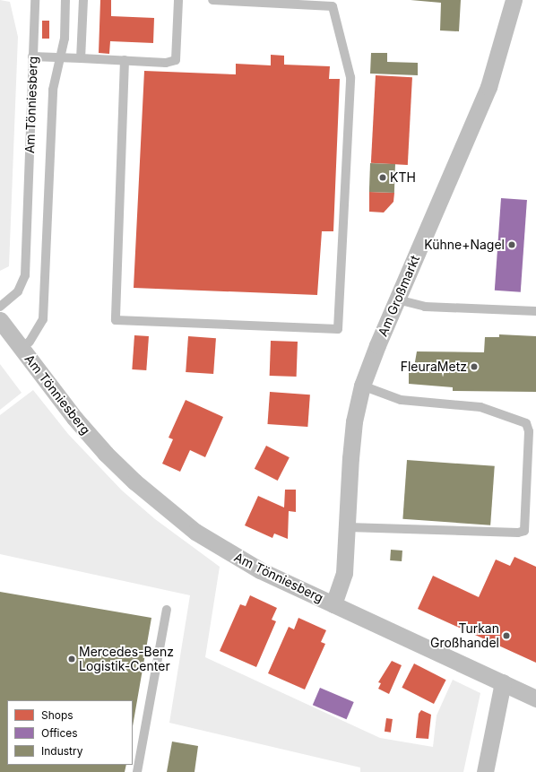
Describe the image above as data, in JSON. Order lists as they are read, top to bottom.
{
  "streets": {
    "street": ["Am Tönniesberg", "Am Großmarkt"]
  },
  "crossings": [
    ["Am Tönniesberg", "Am Großmarkt"]
  ],
  "places": [
    "KTH",
    "Kühne+Nagel",
    "FleuraMetz",
    "Turkan Großhandel",
    "Mercedes-Benz Logistik-Center"
  ],
  "legend": ["Shops", "Offices", "Industry"]
}
